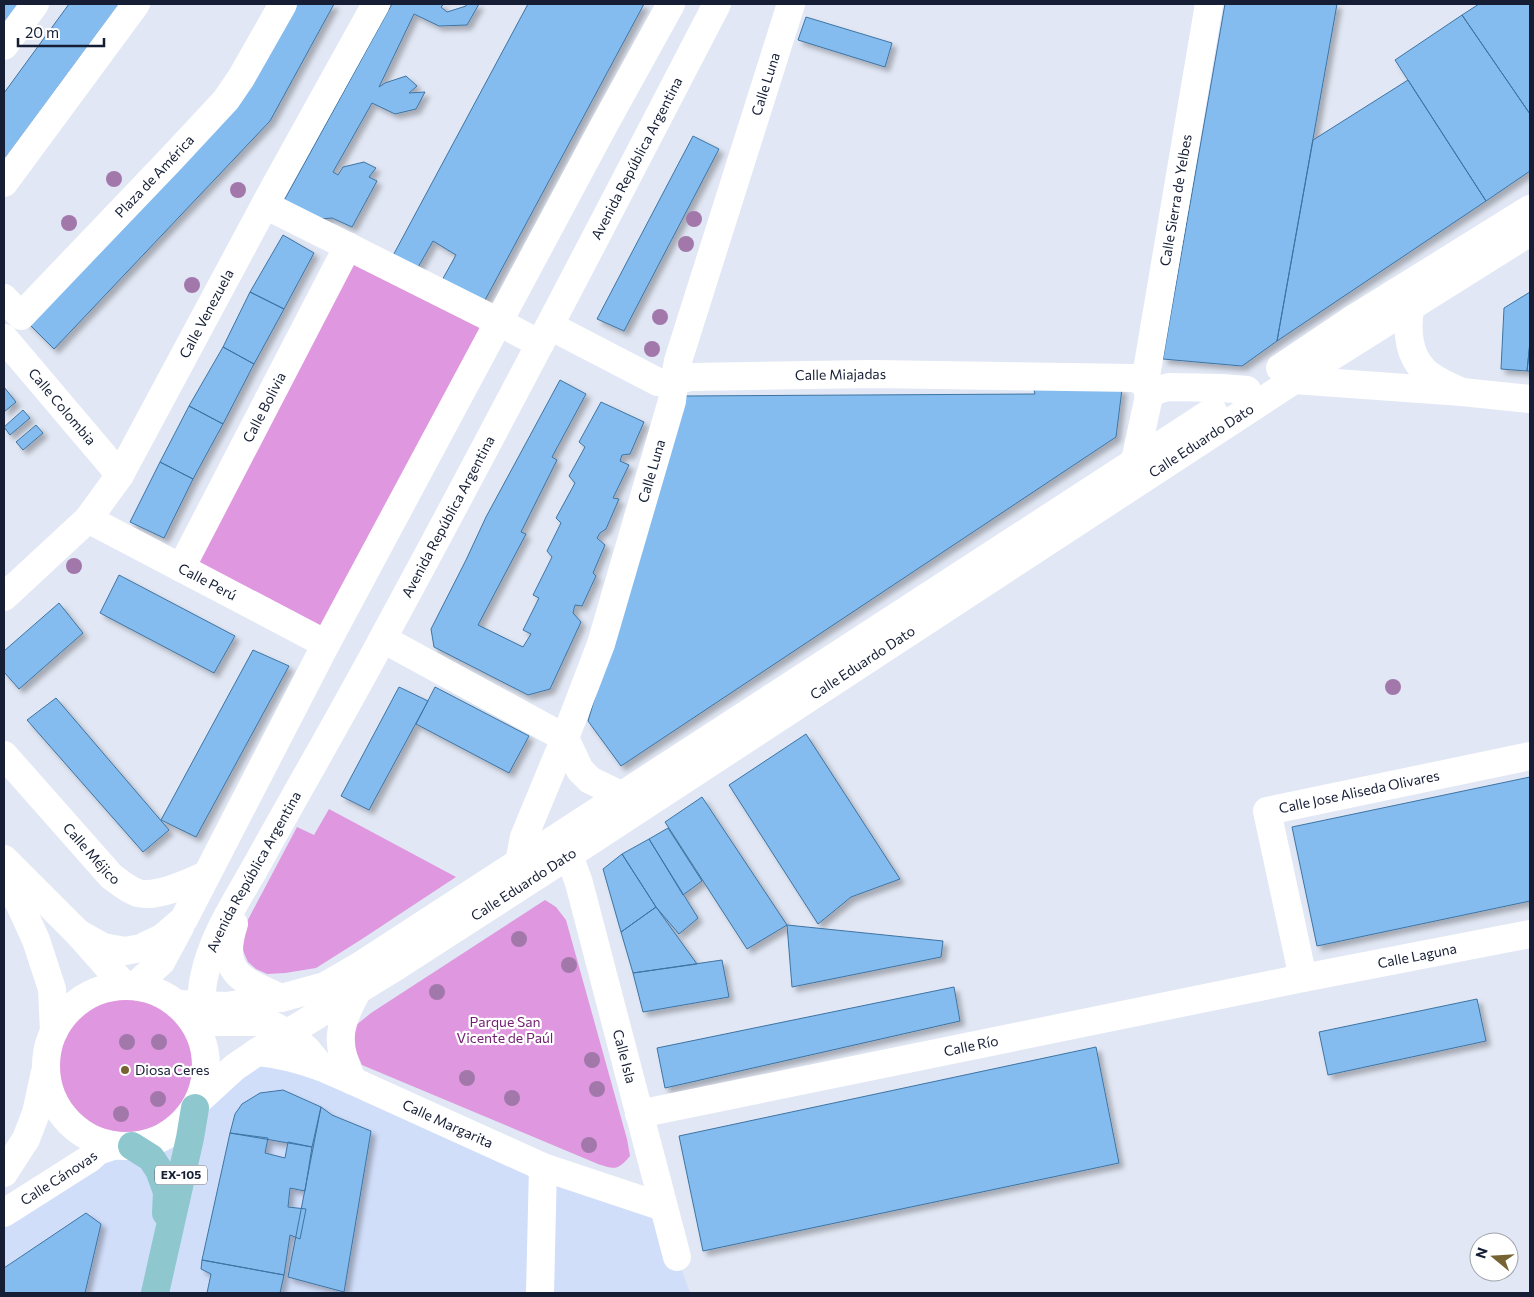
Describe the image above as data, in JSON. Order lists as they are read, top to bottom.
{
  "streets": {
    "main road": ["EX-105"],
    "street": [
      "Calle Luna",
      "Avenida República Argentina",
      "Plaza de América",
      "Calle Sierra de Yelbes",
      "Calle Venezuela",
      "Calle Miajadas",
      "Calle Colombia",
      "Calle Bolivia",
      "Calle Eduardo Dato",
      "Calle Perú",
      "Calle Jose Aliseda Olivares",
      "Calle Méjico",
      "Calle Laguna",
      "Calle Río",
      "Calle Isla",
      "Calle Margarita",
      "Calle Cánovas"
    ]
  },
  "crossings": [
    ["Calle Luna", "Calle Miajadas"],
    ["Calle Luna", "Calle Eduardo Dato"],
    ["Avenida República Argentina", "Calle Miajadas"],
    ["Avenida República Argentina", "Calle Eduardo Dato"],
    ["Avenida República Argentina", "Calle Margarita"],
    ["Avenida República Argentina", "EX-105"],
    ["Avenida República Argentina", "Calle Cánovas"],
    ["Calle Sierra de Yelbes", "Calle Miajadas"],
    ["Calle Sierra de Yelbes", "Calle Eduardo Dato"],
    ["Calle Venezuela", "Calle Colombia"],
    ["Calle Venezuela", "Calle Perú"],
    ["Calle Bolivia", "Calle Perú"],
    ["Calle Eduardo Dato", "Calle Isla"],
    ["Calle Eduardo Dato", "Calle Margarita"],
    ["Calle Eduardo Dato", "EX-105"],
    ["Calle Eduardo Dato", "Calle Cánovas"],
    ["Calle Jose Aliseda Olivares", "Calle Laguna"],
    ["Calle Jose Aliseda Olivares", "Calle Río"],
    ["Calle Laguna", "Calle Río"],
    ["Calle Río", "Calle Isla"],
    ["Calle Isla", "Calle Margarita"],
    ["Calle Margarita", "EX-105"],
    ["Calle Margarita", "Calle Cánovas"],
    ["EX-105", "Calle Cánovas"]
  ],
  "parks": ["Parque San Vicente de Paúl"],
  "places": ["Diosa Ceres"],
  "scale_bar": "20 m",
  "north": "left"
}
